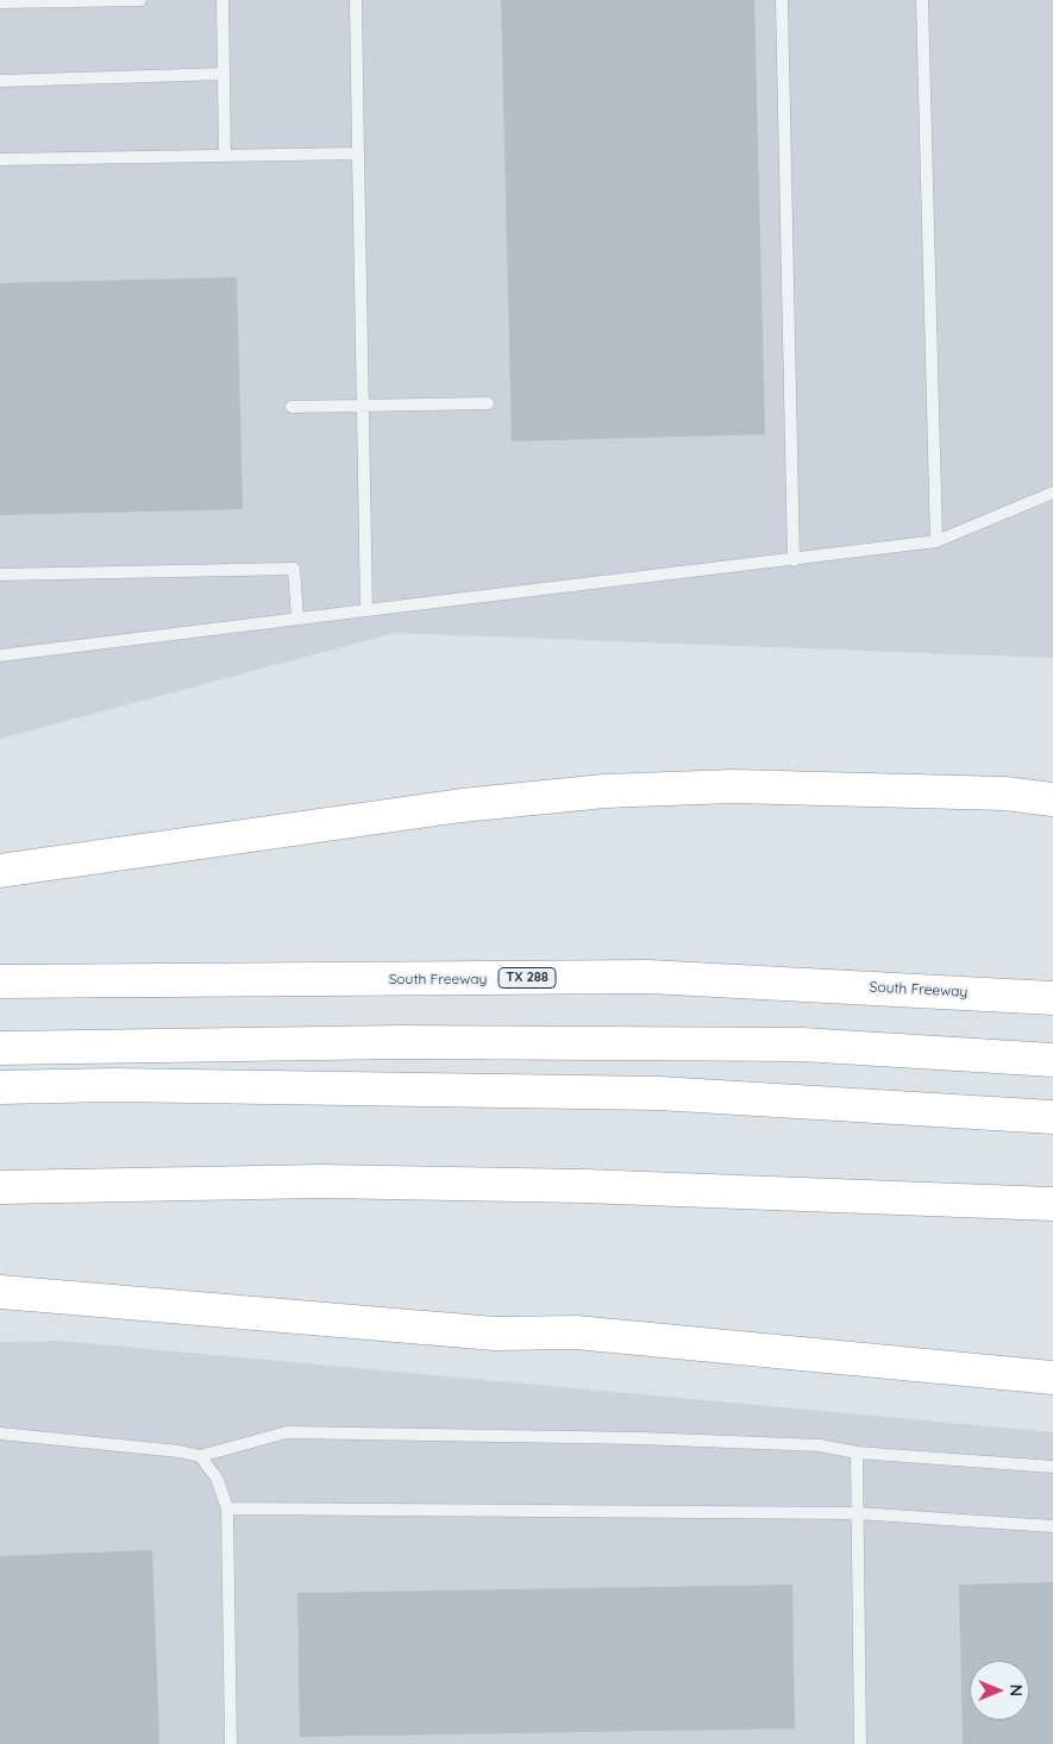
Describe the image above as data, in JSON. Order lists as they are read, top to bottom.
{
  "streets": {
    "highway": ["TX 288", "South Freeway"]
  },
  "north": "right"
}
